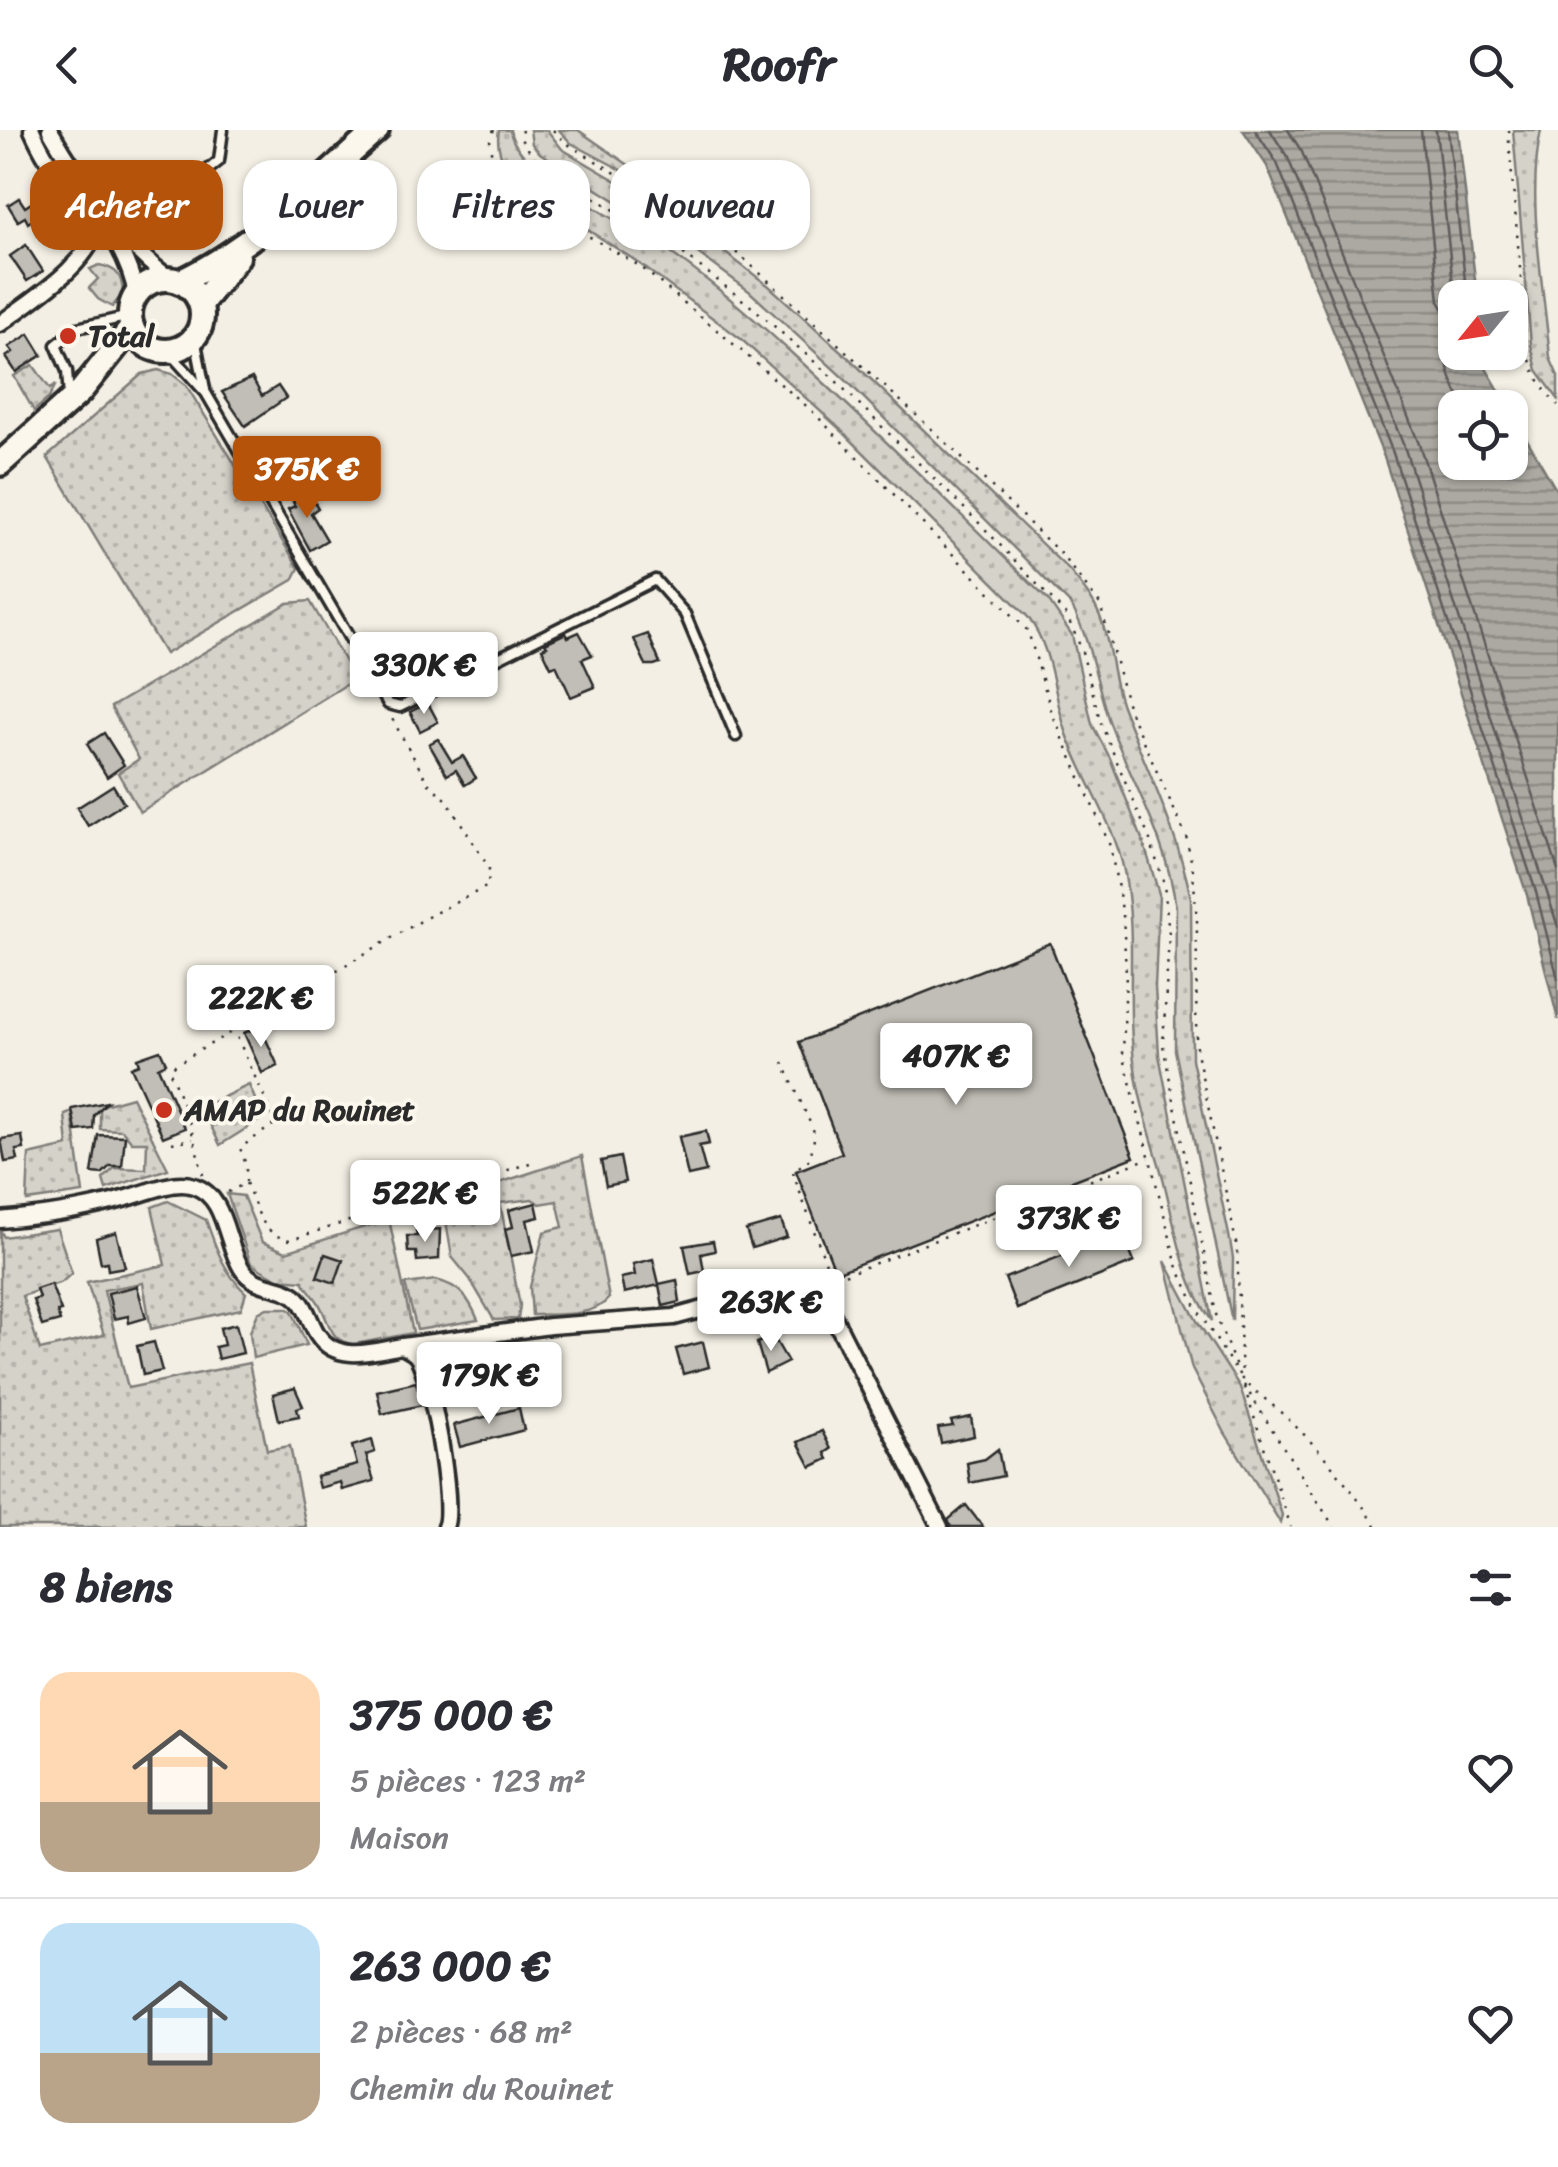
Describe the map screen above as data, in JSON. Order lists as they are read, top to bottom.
{
  "places": ["Total", "AMAP du Rouinet"],
  "north": "bottom left",
  "page": {
    "header": "Roofr",
    "chip": [
      "Acheter",
      "Louer",
      "Filtres",
      "Nouveau"
    ],
    "price": [
      "375K €",
      "330K €",
      "222K €",
      "407K €",
      "522K €",
      "373K €",
      "263K €",
      "179K €"
    ],
    "heading": "8 biens",
    "list": [
      {
        "name": "375 000 €",
        "note": "5 pièces · 123 m² · Maison"
      },
      {
        "name": "263 000 €",
        "note": "2 pièces · 68 m² · Chemin du Rouinet"
      }
    ]
  }
}
